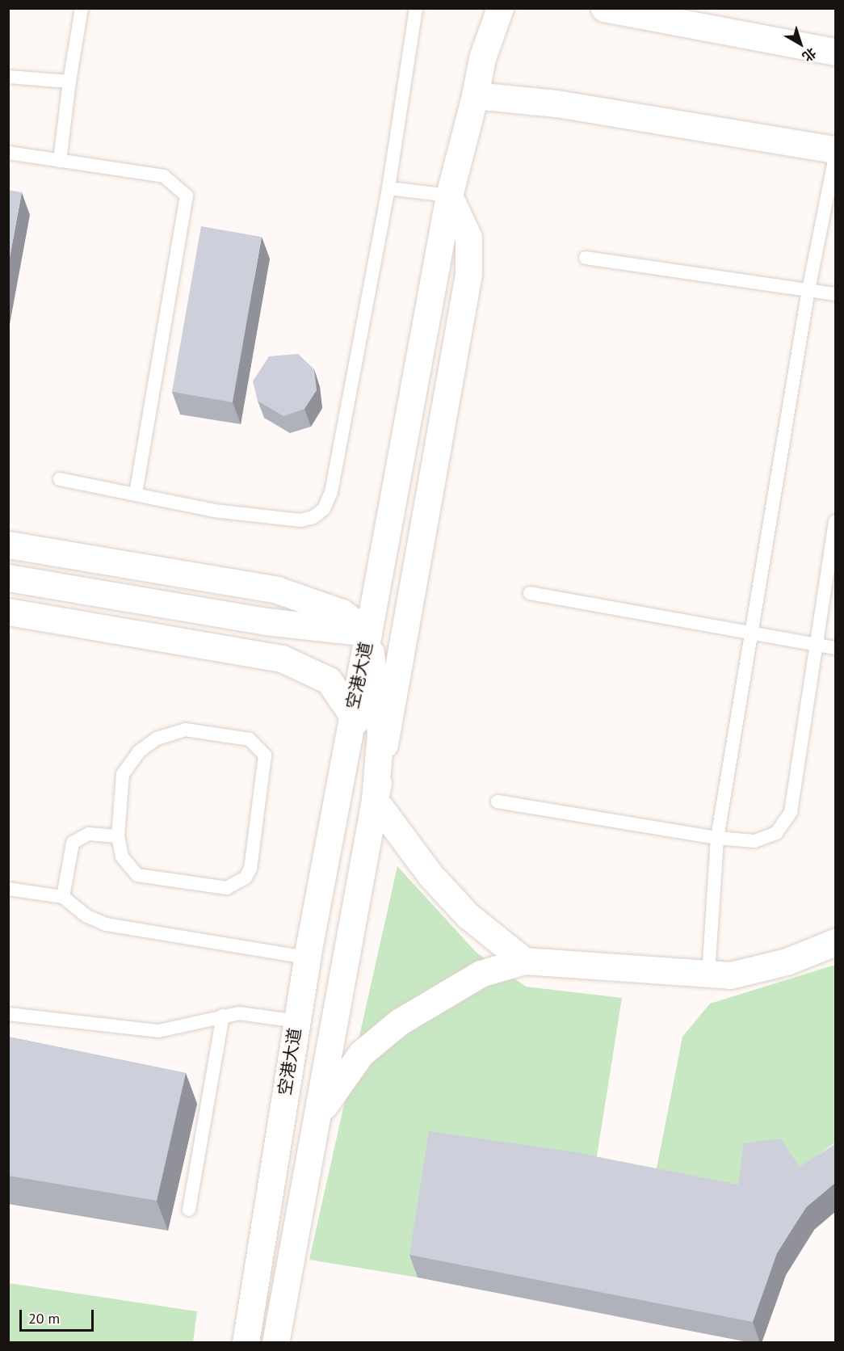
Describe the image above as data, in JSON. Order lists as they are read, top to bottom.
{
  "streets": {
    "main road": ["空港大道"]
  },
  "scale_bar": "20 m",
  "north": "bottom right"
}
